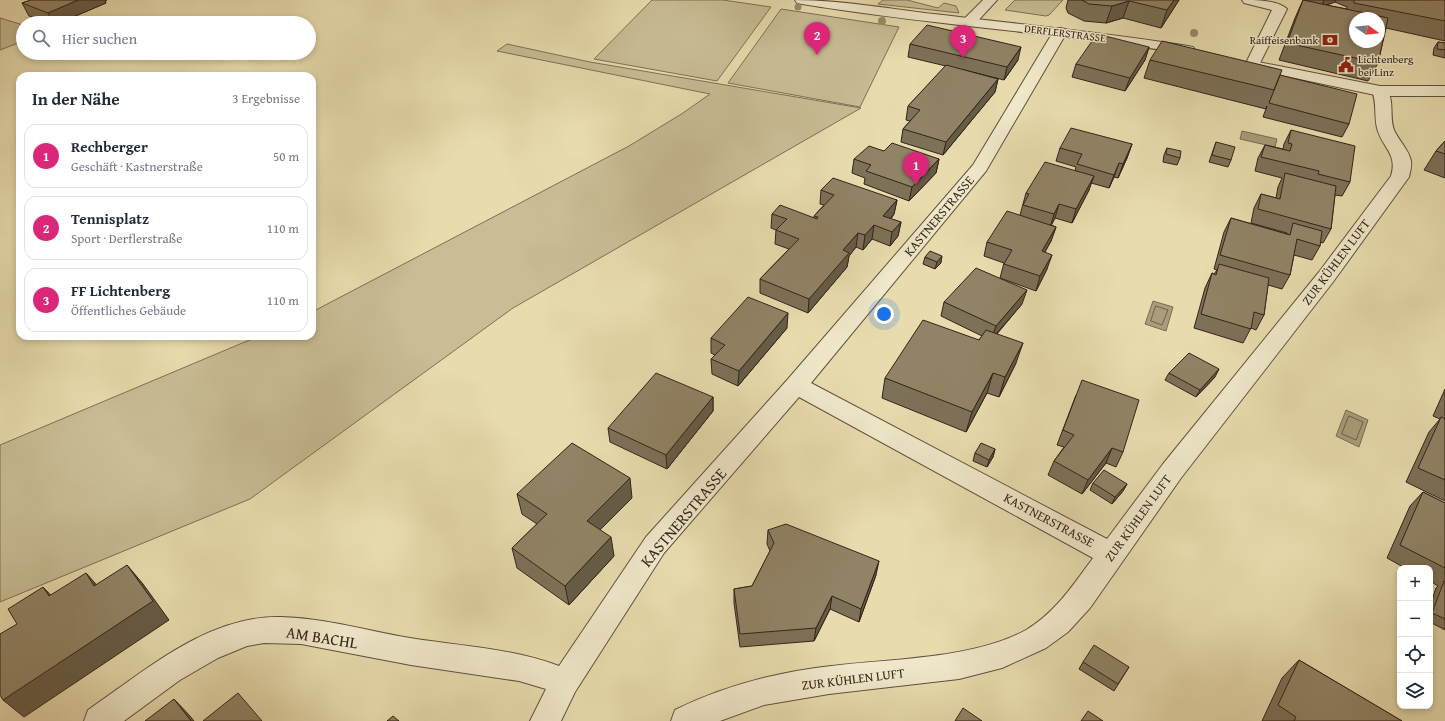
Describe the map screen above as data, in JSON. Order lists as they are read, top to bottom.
{
  "streets": {
    "street": [
      "DERFLERSTRASSE",
      "KASTNERSTRASSE",
      "ZUR KÜHLEN LUFT",
      "AM BACHL"
    ]
  },
  "crossings": [
    ["DERFLERSTRASSE", "KASTNERSTRASSE"],
    ["KASTNERSTRASSE", "ZUR KÜHLEN LUFT"],
    ["KASTNERSTRASSE", "AM BACHL"]
  ],
  "places": {
    "bank": ["Raiffeisenbank"],
    "public building": ["Lichtenberg bei Linz"]
  },
  "north": "right",
  "page": {
    "search": "Hier suchen",
    "pins": ["2", "3", "1"],
    "heading": ["In der Nähe", "3 Ergebnisse"],
    "list": [
      {
        "mark": "1",
        "name": "Rechberger",
        "note": "Geschäft · Kastnerstraße",
        "value": "50 m"
      },
      {
        "mark": "2",
        "name": "Tennisplatz",
        "note": "Sport · Derflerstraße",
        "value": "110 m"
      },
      {
        "mark": "3",
        "name": "FF Lichtenberg",
        "note": "Öffentliches Gebäude",
        "value": "110 m"
      }
    ],
    "map_buttons": ["+", "−"]
  }
}
